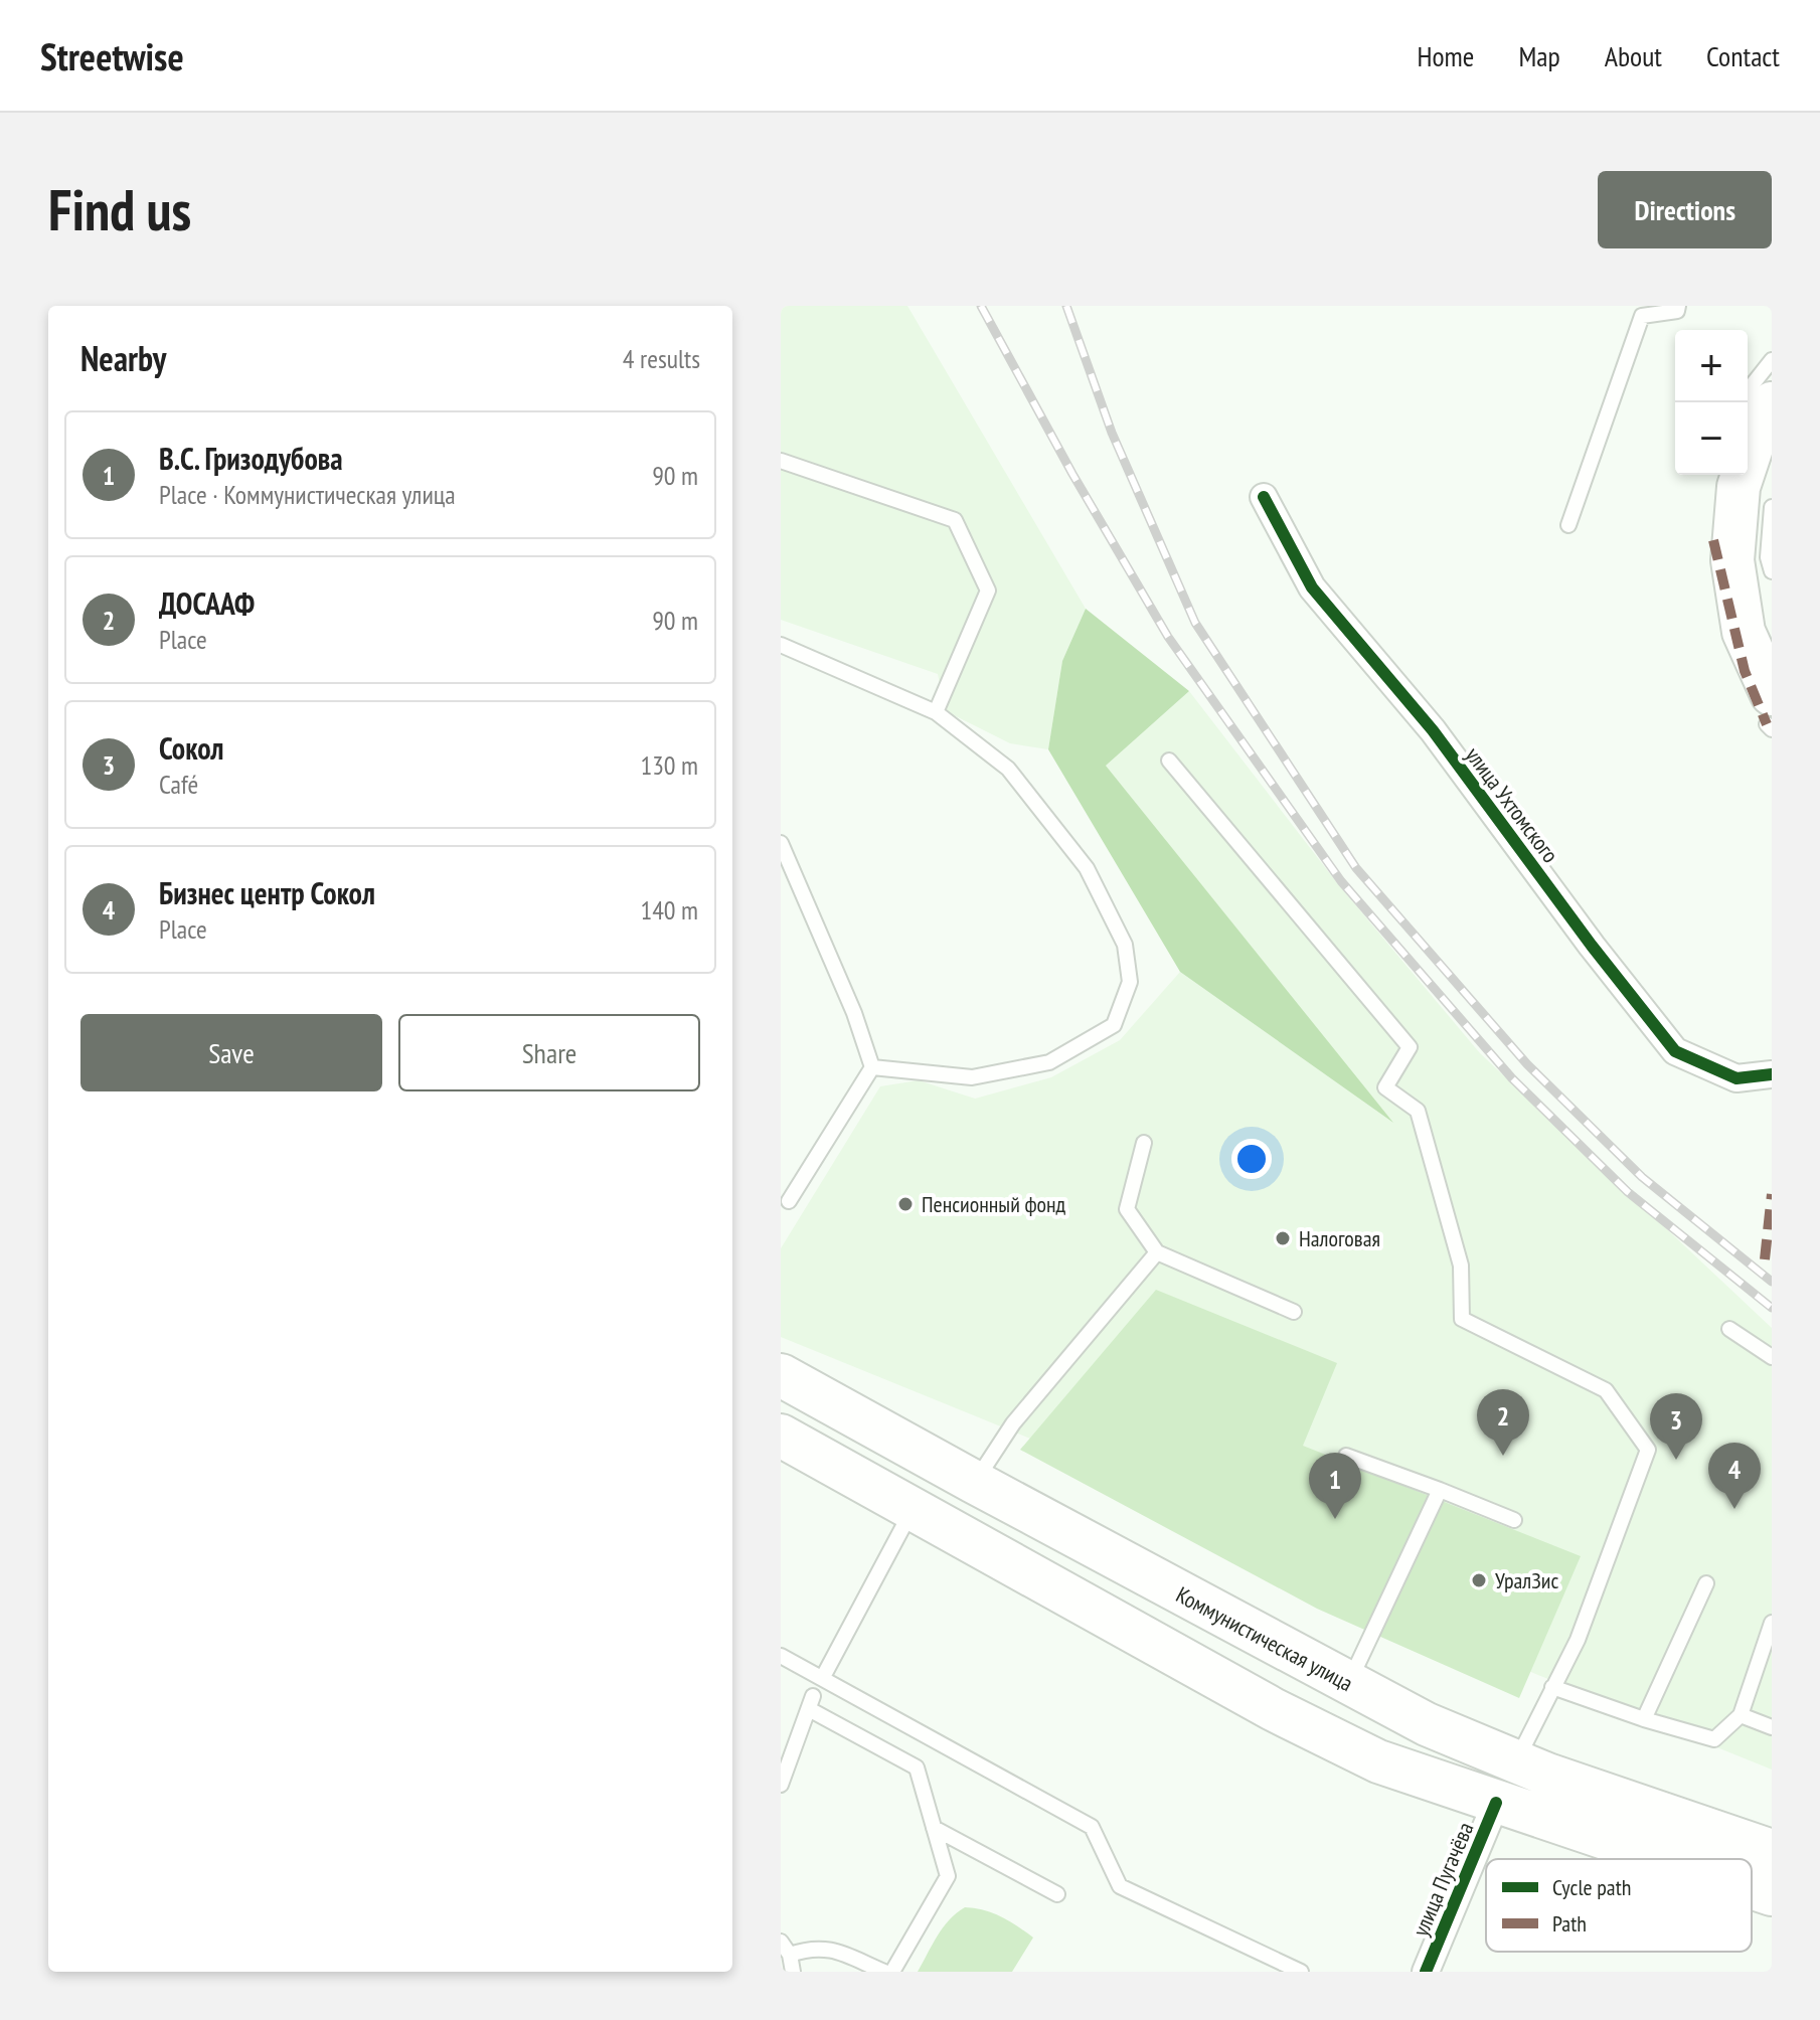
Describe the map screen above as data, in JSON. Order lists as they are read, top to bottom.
{
  "streets": {
    "main road": ["Коммунистическая улица", "улица Пугачёва"],
    "street": ["улица Ухтомского"]
  },
  "crossings": [
    ["Коммунистическая улица", "улица Пугачёва"]
  ],
  "places": ["Пенсионный фонд", "Налоговая", "УралЗис"],
  "legend": ["Cycle path", "Path"],
  "page": {
    "header": "Streetwise",
    "nav": [
      "Home",
      "Map",
      "About",
      "Contact"
    ],
    "buttons": [
      "Directions",
      ["Save", "Share"]
    ],
    "title": "Find us",
    "heading": ["Nearby", "4 results"],
    "map_buttons": ["+", "−"],
    "list": [
      {
        "mark": "1",
        "name": "В.С. Гризодубова",
        "note": "Place · Коммунистическая улица",
        "value": "90 m"
      },
      {
        "mark": "2",
        "name": "ДОСААФ",
        "note": "Place",
        "value": "90 m"
      },
      {
        "mark": "3",
        "name": "Сокол",
        "note": "Café",
        "value": "130 m"
      },
      {
        "mark": "4",
        "name": "Бизнес центр Сокол",
        "note": "Place",
        "value": "140 m"
      }
    ],
    "pins": [
      "2",
      "3",
      "4",
      "1"
    ]
  }
}
